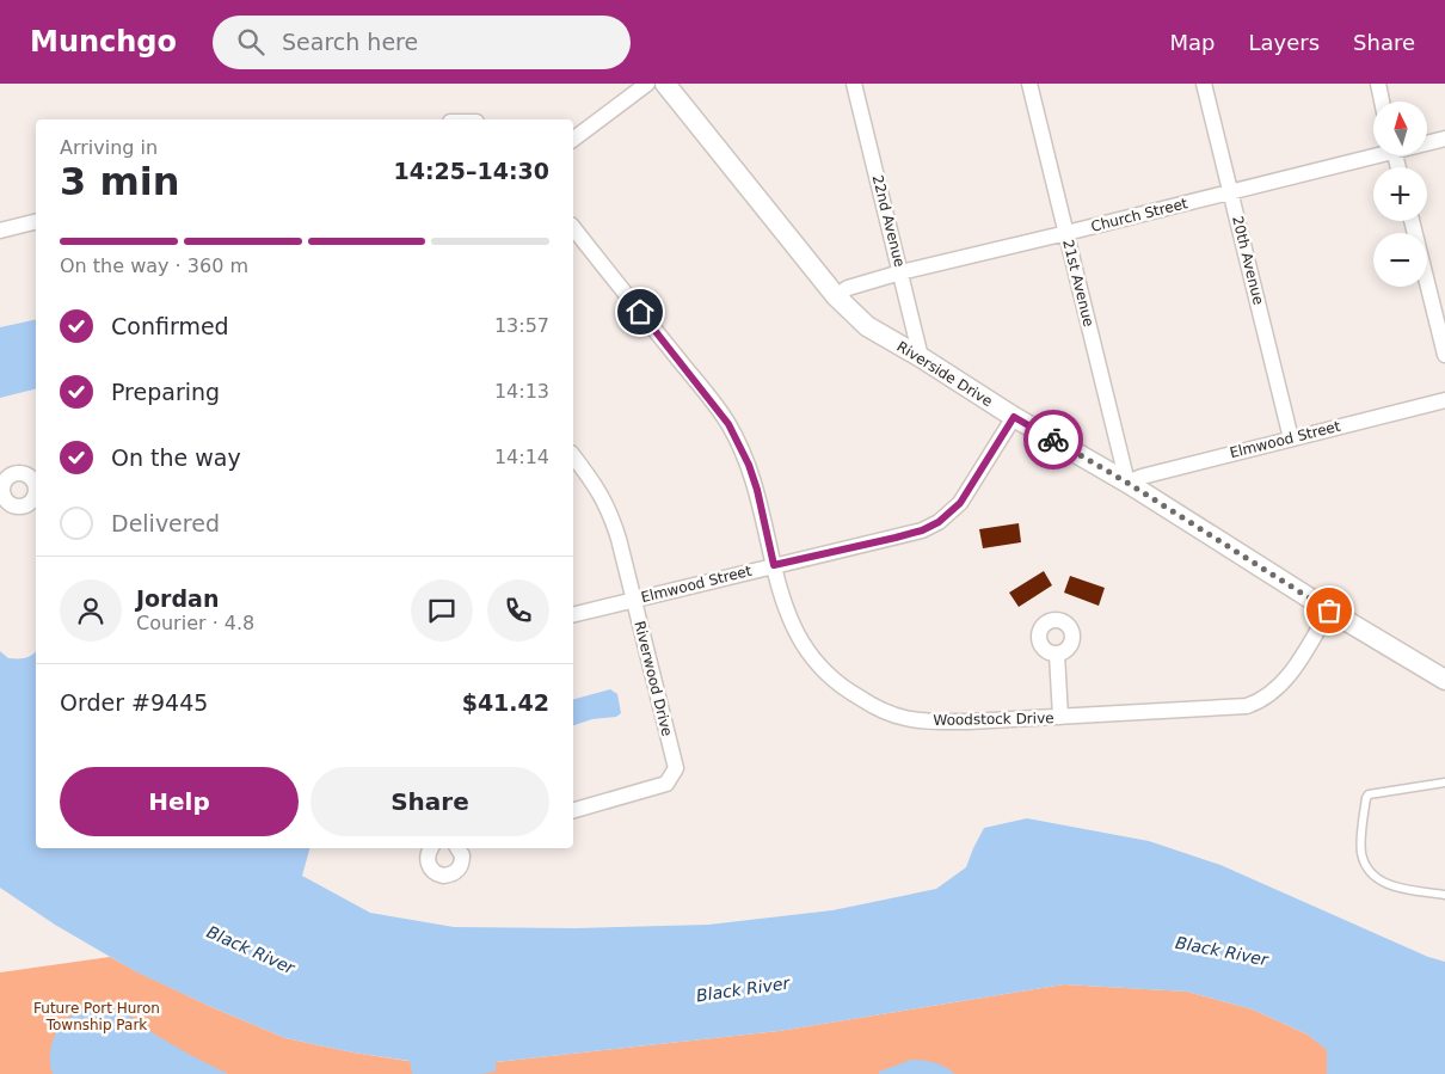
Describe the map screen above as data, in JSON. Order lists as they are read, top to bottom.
{
  "streets": {
    "street": [
      "Church Street",
      "22nd Avenue",
      "20th Avenue",
      "21st Avenue",
      "Riverside Drive",
      "Elmwood Street",
      "Riverwood Drive",
      "Woodstock Drive"
    ]
  },
  "crossings": [
    ["Church Street", "22nd Avenue"],
    ["Church Street", "20th Avenue"],
    ["Church Street", "21st Avenue"],
    ["Church Street", "Riverside Drive"],
    ["22nd Avenue", "Riverside Drive"],
    ["20th Avenue", "Elmwood Street"],
    ["21st Avenue", "Riverside Drive"],
    ["21st Avenue", "Elmwood Street"],
    ["Riverside Drive", "Elmwood Street"],
    ["Riverside Drive", "Woodstock Drive"],
    ["Elmwood Street", "Riverwood Drive"],
    ["Elmwood Street", "Woodstock Drive"]
  ],
  "water": ["Black River"],
  "parks": ["Future Port Huron Township Park"],
  "north": "top",
  "page": {
    "header": "Munchgo",
    "search": "Search here",
    "nav": ["Map", "Layers", "Share"],
    "map_buttons": ["+", "−"],
    "heading": ["3 min", "Arriving in", "14:25–14:30"],
    "panel": [
      "Jordan",
      "Courier · 4.8",
      "Order #9445",
      "$41.42"
    ],
    "bar": "On the way · 360 m",
    "list": [
      ["Confirmed", "13:57"],
      ["Preparing", "14:13"],
      ["On the way", "14:14"],
      "Delivered"
    ],
    "buttons": ["Help", "Share"]
  }
}
